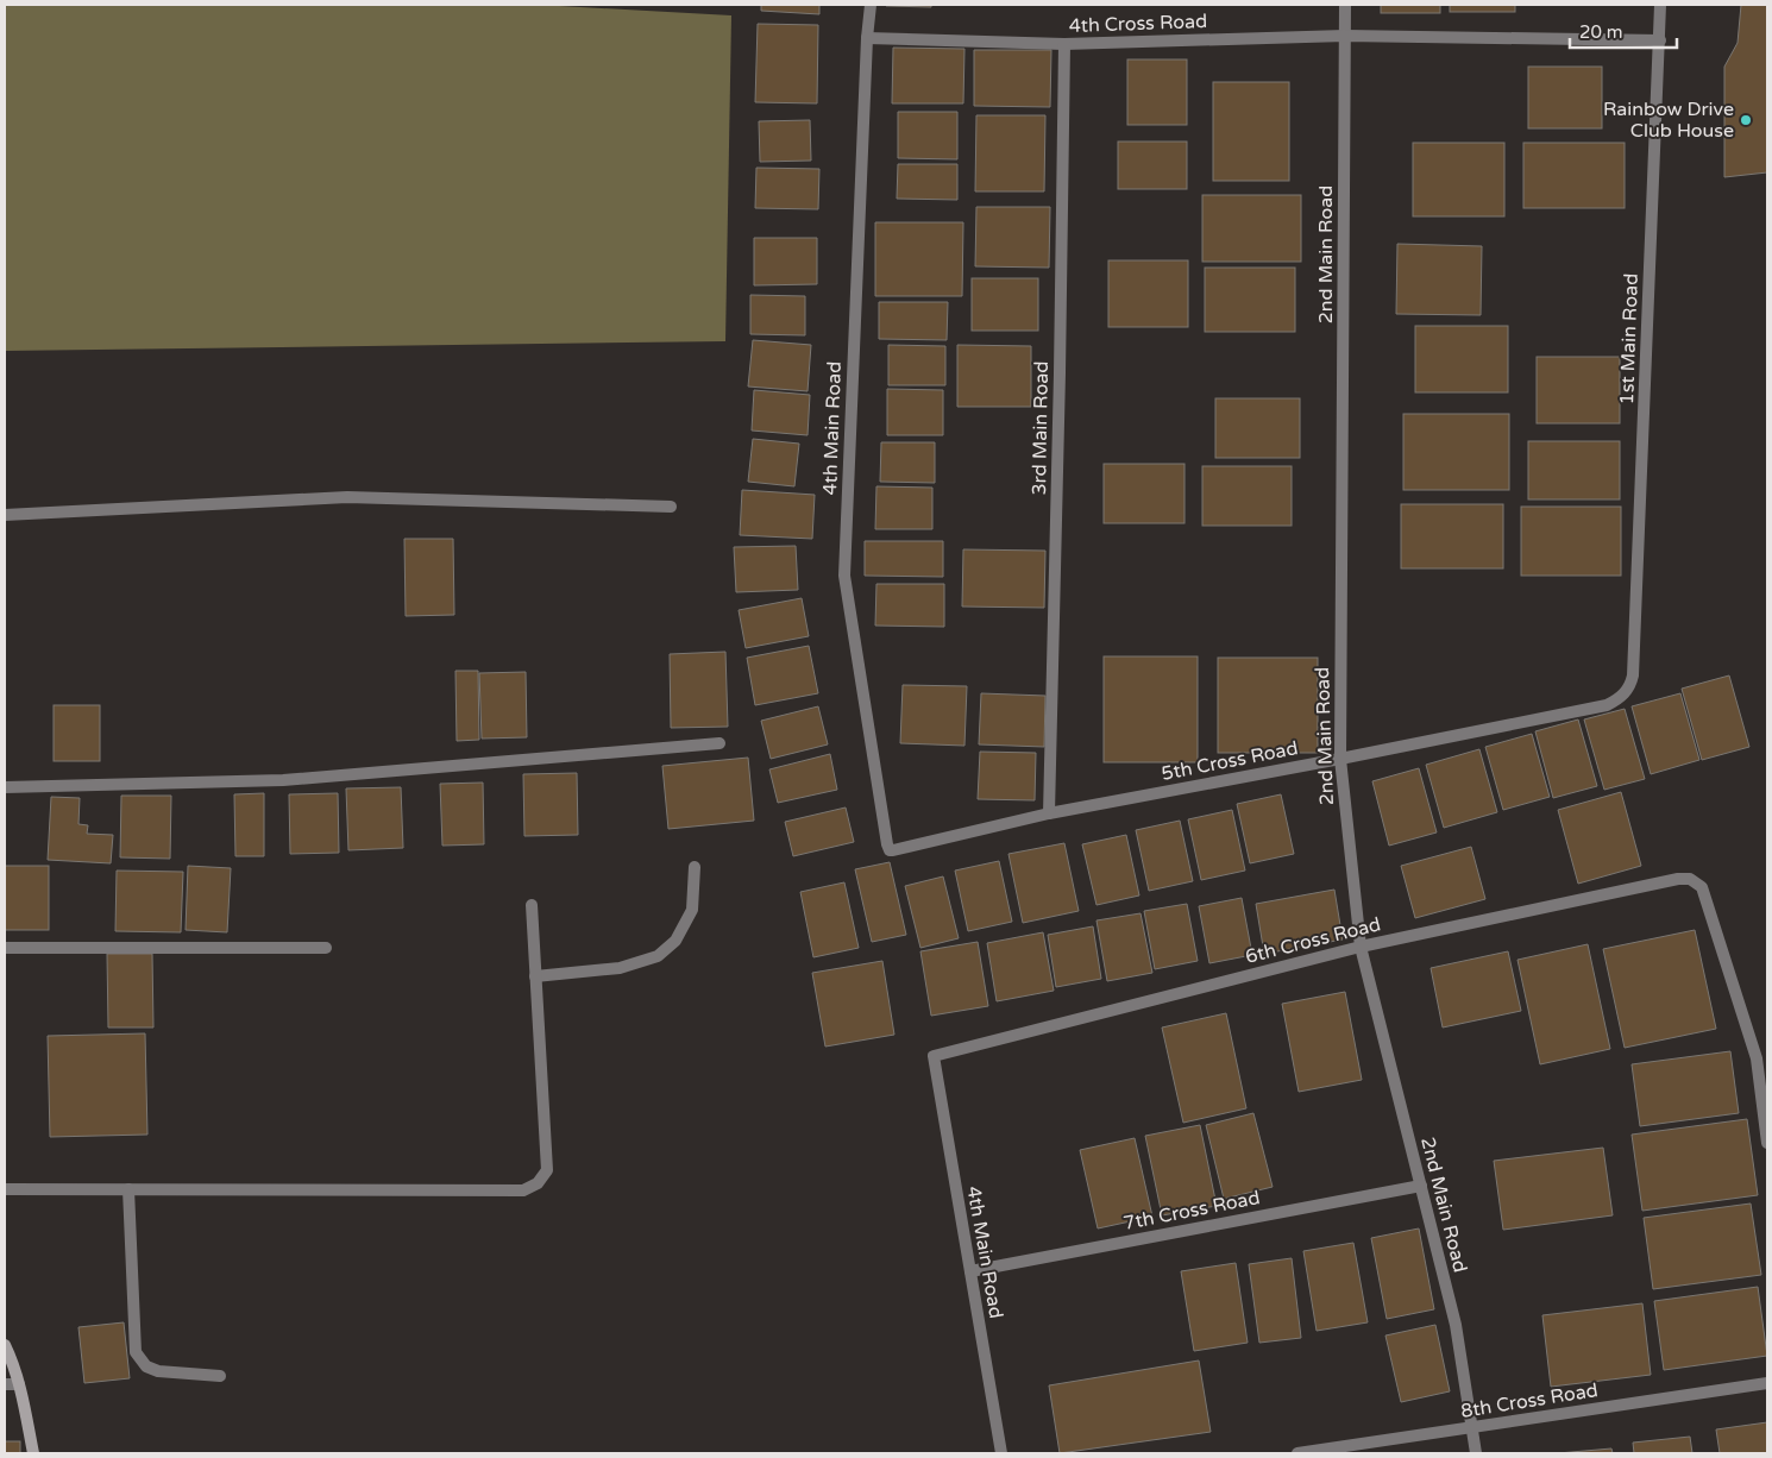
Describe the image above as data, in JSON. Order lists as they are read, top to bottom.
{
  "streets": {
    "street": [
      "4th Cross Road",
      "2nd Main Road",
      "1st Main Road",
      "4th Main Road",
      "3rd Main Road",
      "5th Cross Road",
      "6th Cross Road",
      "7th Cross Road",
      "8th Cross Road"
    ]
  },
  "crossings": [
    ["4th Cross Road", "2nd Main Road"],
    ["4th Cross Road", "1st Main Road"],
    ["4th Cross Road", "4th Main Road"],
    ["4th Cross Road", "3rd Main Road"],
    ["2nd Main Road", "5th Cross Road"],
    ["2nd Main Road", "6th Cross Road"],
    ["2nd Main Road", "7th Cross Road"],
    ["2nd Main Road", "8th Cross Road"],
    ["1st Main Road", "5th Cross Road"],
    ["4th Main Road", "5th Cross Road"],
    ["4th Main Road", "6th Cross Road"],
    ["4th Main Road", "7th Cross Road"],
    ["3rd Main Road", "5th Cross Road"]
  ],
  "places": ["Rainbow Drive Club House"],
  "scale_bar": "20 m"
}
